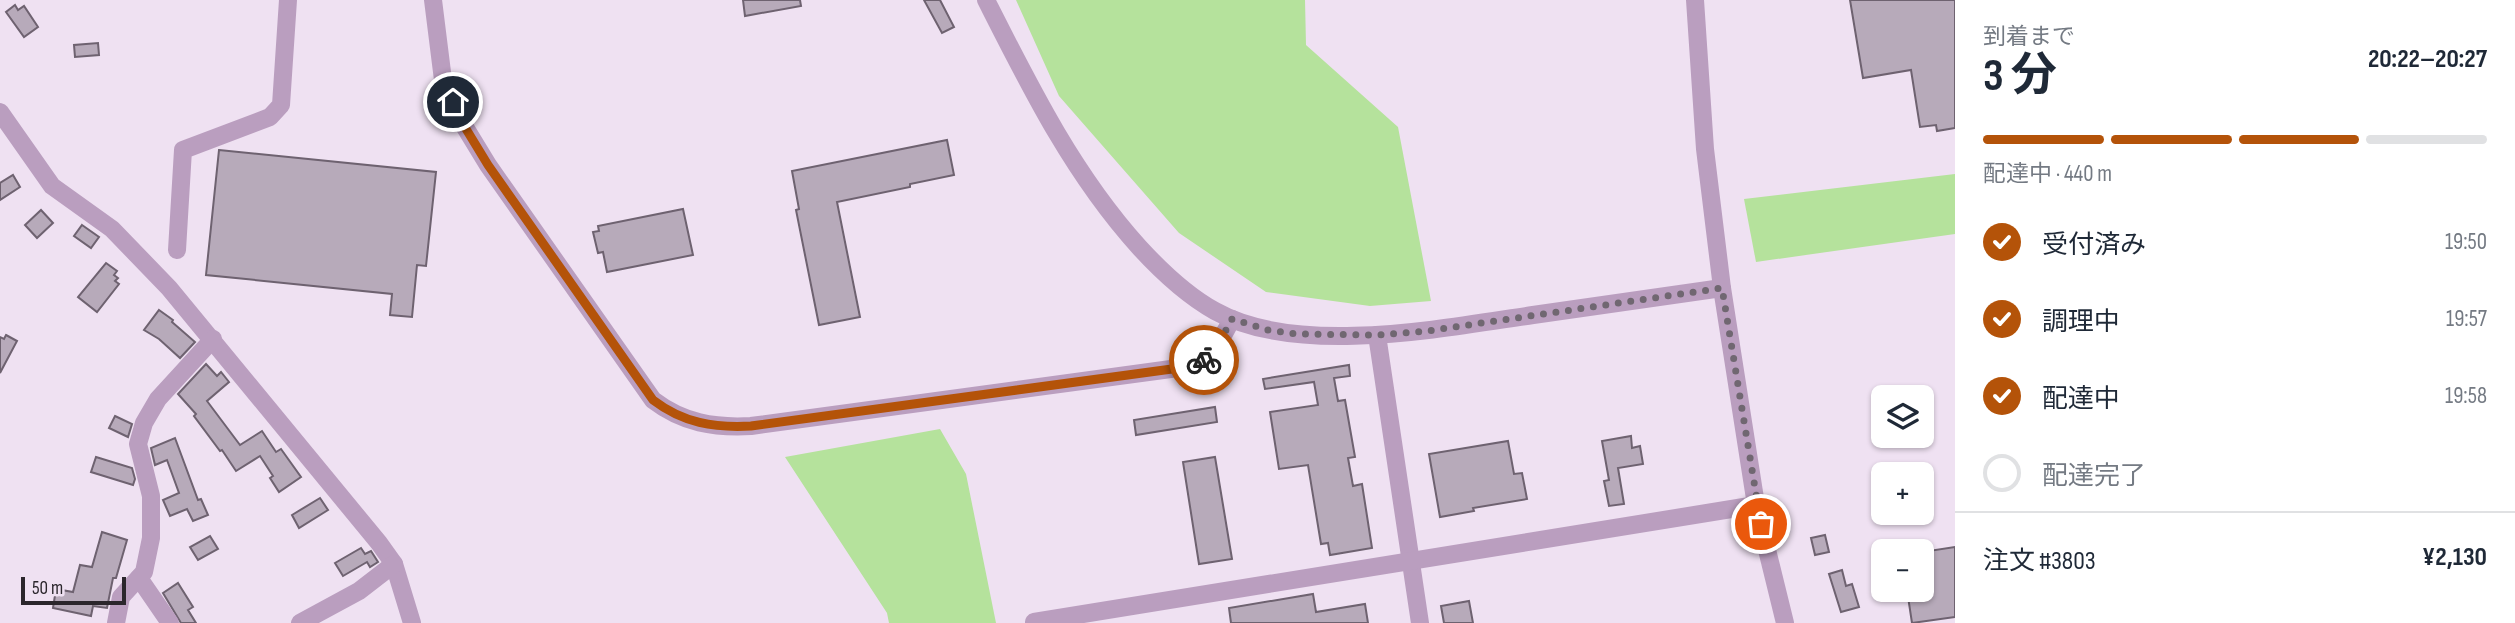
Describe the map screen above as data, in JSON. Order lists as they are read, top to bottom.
{
  "scale_bar": "50 m",
  "page": {
    "heading": ["3 分", "到着まで", "20:22–20:27"],
    "panel": ["注文 #3803", "¥2,130"],
    "bar": "配達中 · 440 m",
    "list": [
      ["受付済み", "19:50"],
      ["調理中", "19:57"],
      ["配達中", "19:58"],
      "配達完了"
    ],
    "map_buttons": ["+", "−"],
    "scale": "50 m"
  }
}
